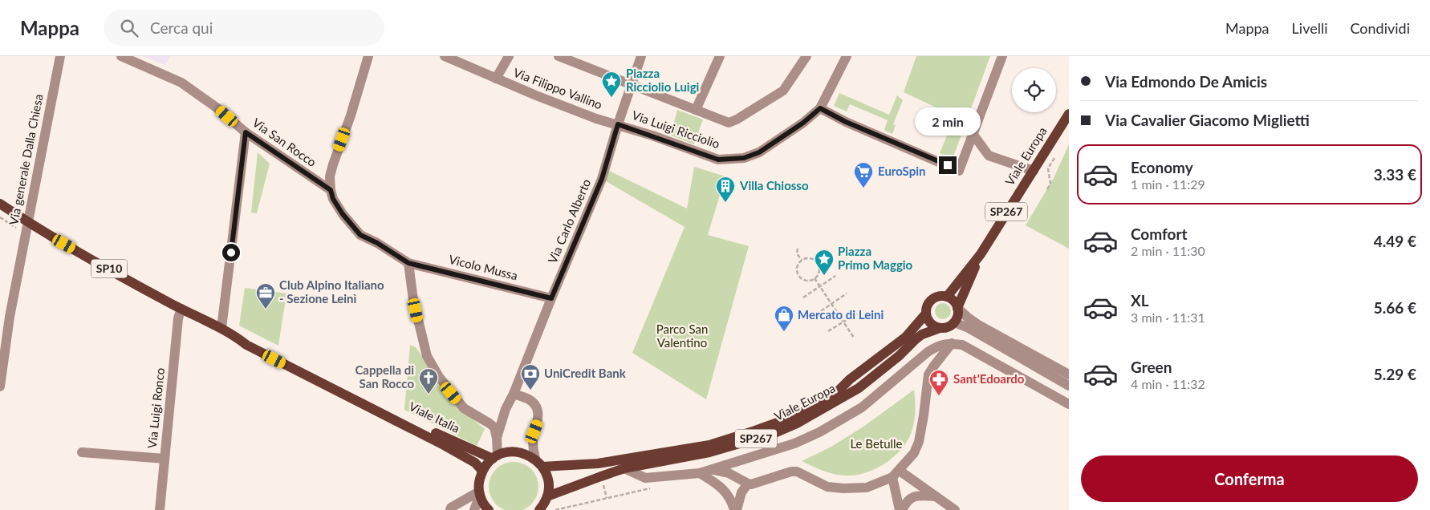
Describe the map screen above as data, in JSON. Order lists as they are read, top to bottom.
{
  "streets": {
    "main road": [
      "Viale Europa",
      "SP267",
      "SP10",
      "Viale Italia"
    ],
    "street": [
      "Via Filippo Vallino",
      "Via Luigi Ricciolio",
      "Via San Rocco",
      "Via generale Dalla Chiesa",
      "Via Carlo Alberto",
      "Vicolo Mussa",
      "Via Luigi Ronco"
    ]
  },
  "crossings": [
    ["Via Filippo Vallino", "Via Luigi Ricciolio"],
    ["Via Filippo Vallino", "Via Carlo Alberto"],
    ["Via Luigi Ricciolio", "Via Carlo Alberto"],
    ["Via San Rocco", "Vicolo Mussa"],
    ["Via generale Dalla Chiesa", "Viale Italia"],
    ["Via Carlo Alberto", "Vicolo Mussa"],
    ["Via Carlo Alberto", "Viale Italia"],
    ["Via Luigi Ronco", "Viale Italia"]
  ],
  "parks": ["Parco San Valentino", "Le Betulle"],
  "places": {
    "place": ["Piazza Ricciolio Luigi", "Piazza Primo Maggio"],
    "supermarket": ["EuroSpin"],
    "building": ["Villa Chiosso"],
    "office": ["Club Alpino Italiano - Sezione Leinì"],
    "shop": ["Mercato di Leini"],
    "bank": ["UniCredit Bank"],
    "church": ["Cappella di San Rocco"],
    "pharmacy": ["Sant'Edoardo"]
  },
  "page": {
    "header": "Mappa",
    "search": "Cerca qui",
    "nav": ["Mappa", "Livelli", "Condividi"],
    "banner": ["Via Edmondo De Amicis", "Via Cavalier Giacomo Miglietti"],
    "bubble": "2 min",
    "list": [
      {
        "name": "Economy",
        "note": "1 min · 11:29",
        "value": "3.33 €"
      },
      {
        "name": "Comfort",
        "note": "2 min · 11:30",
        "value": "4.49 €"
      },
      {
        "name": "XL",
        "note": "3 min · 11:31",
        "value": "5.66 €"
      },
      {
        "name": "Green",
        "note": "4 min · 11:32",
        "value": "5.29 €"
      }
    ],
    "buttons": "Conferma"
  }
}
